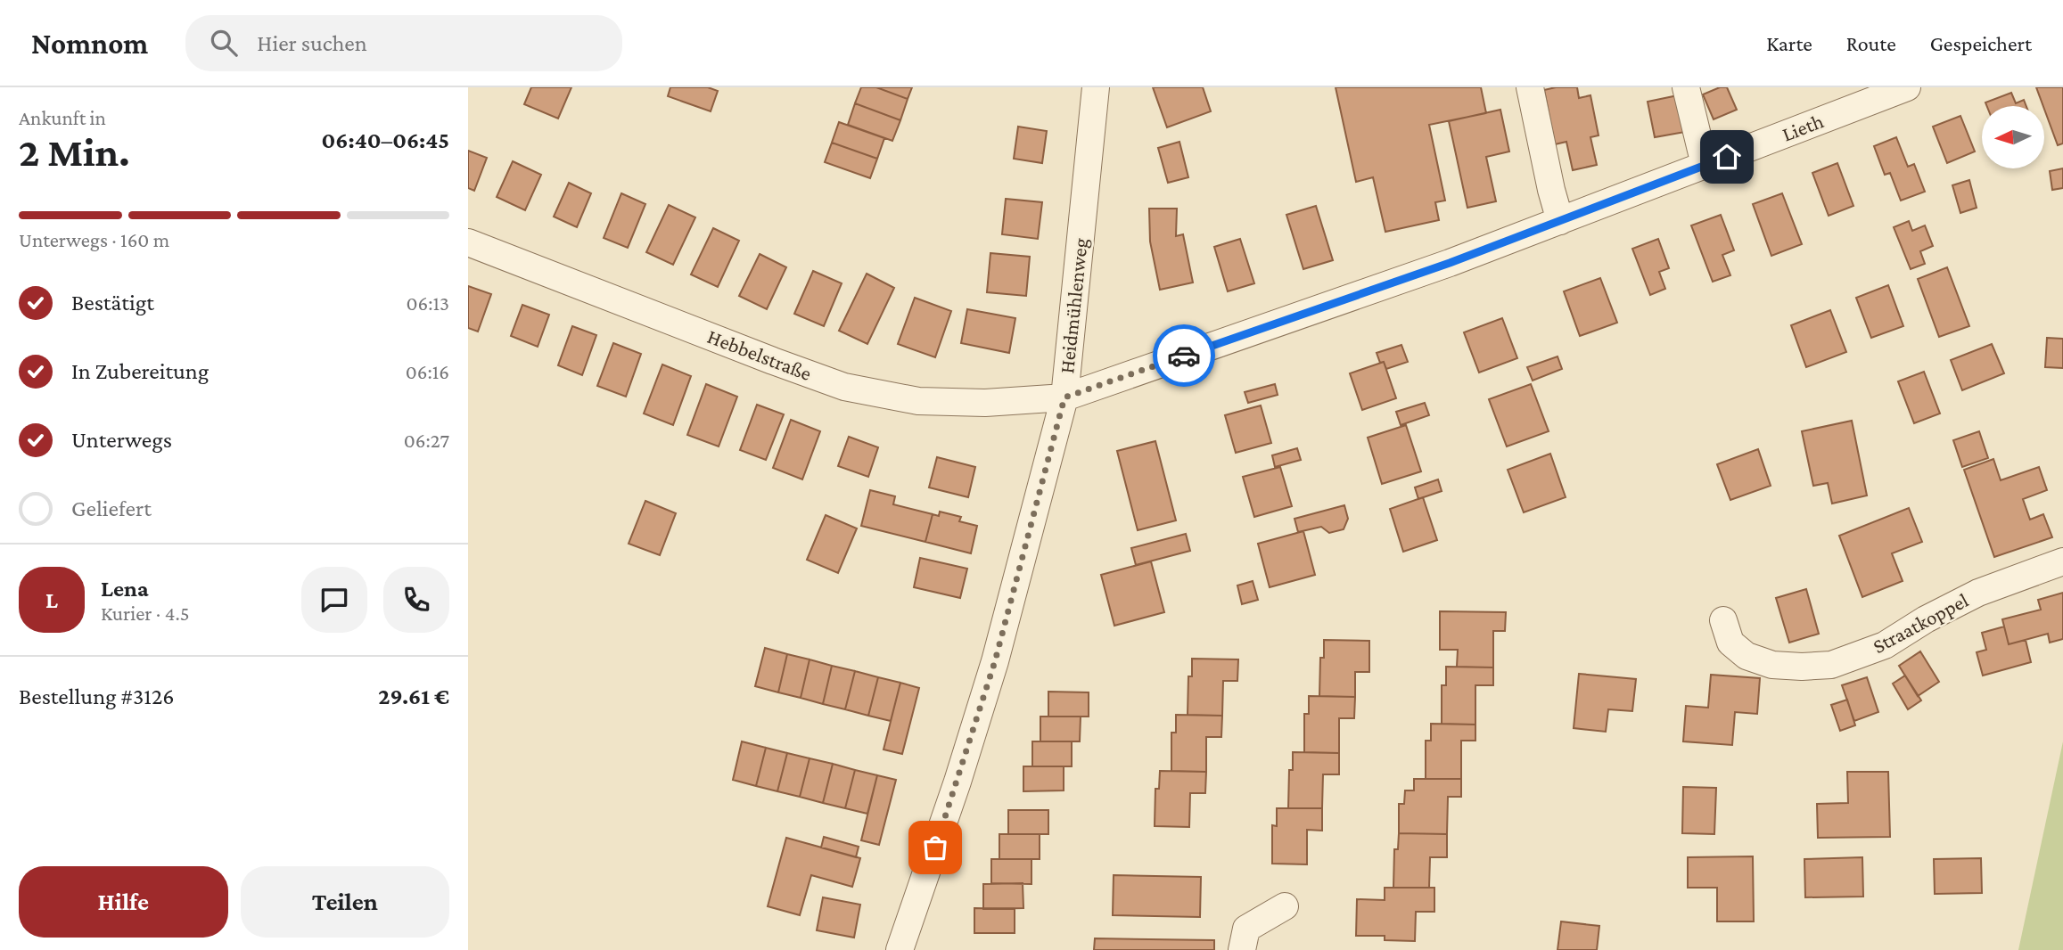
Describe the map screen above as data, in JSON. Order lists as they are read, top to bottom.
{
  "streets": {
    "street": [
      "Lieth",
      "Heidmühlenweg",
      "Hebbelstraße",
      "Straatkoppel"
    ]
  },
  "crossings": [
    ["Lieth", "Heidmühlenweg"],
    ["Lieth", "Hebbelstraße"],
    ["Heidmühlenweg", "Hebbelstraße"]
  ],
  "north": "left",
  "page": {
    "header": "Nomnom",
    "search": "Hier suchen",
    "nav": ["Karte", "Route", "Gespeichert"],
    "heading": ["2 Min.", "Ankunft in", "06:40–06:45"],
    "panel": [
      "Lena",
      "Kurier · 4.5",
      "Bestellung #3126",
      "29.61 €"
    ],
    "bar": "Unterwegs · 160 m",
    "list": [
      ["Bestätigt", "06:13"],
      ["In Zubereitung", "06:16"],
      ["Unterwegs", "06:27"],
      "Geliefert"
    ],
    "round": "L",
    "buttons": ["Hilfe", "Teilen"]
  }
}
